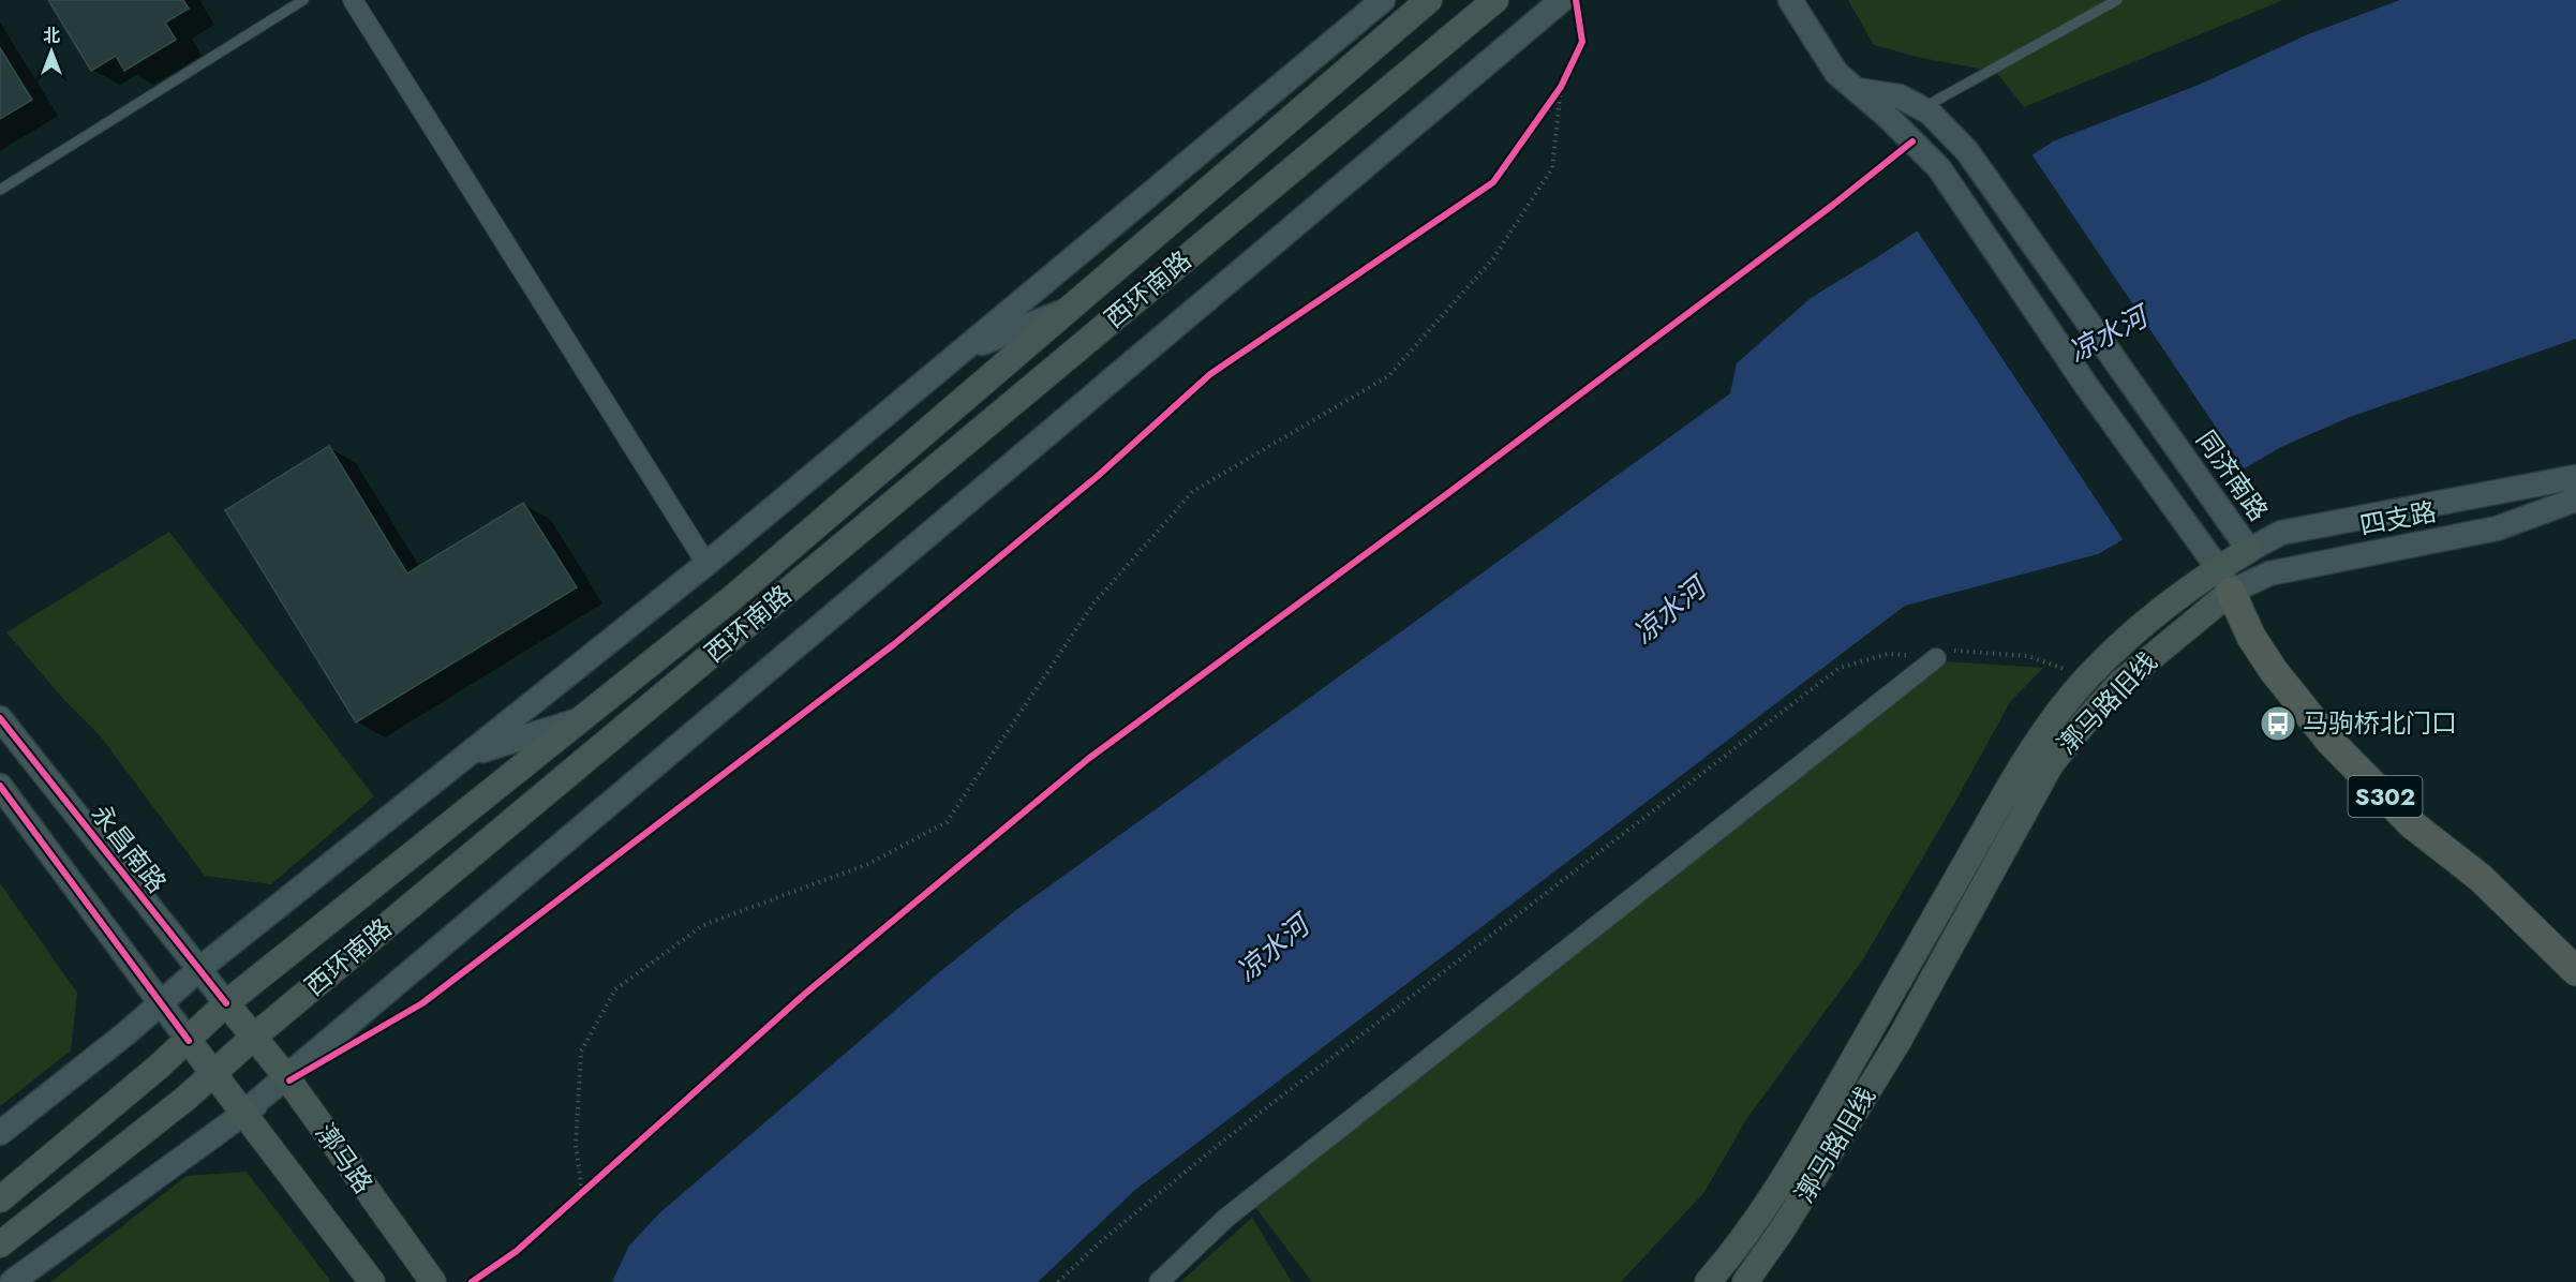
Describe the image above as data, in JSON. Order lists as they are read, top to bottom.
{
  "streets": {
    "main road": [
      "西环南路",
      "漷马路旧线",
      "S302",
      "永昌南路",
      "漷马路"
    ],
    "street": ["同济南路", "四支路"]
  },
  "crossings": [
    ["西环南路", "永昌南路"],
    ["西环南路", "漷马路"],
    ["同济南路", "四支路"],
    ["同济南路", "漷马路旧线"],
    ["四支路", "漷马路旧线"],
    ["四支路", "S302"],
    ["漷马路旧线", "S302"],
    ["永昌南路", "漷马路"]
  ],
  "water": ["凉水河"],
  "places": {
    "bus stop": ["马驹桥北门口"]
  },
  "north": "top"
}
